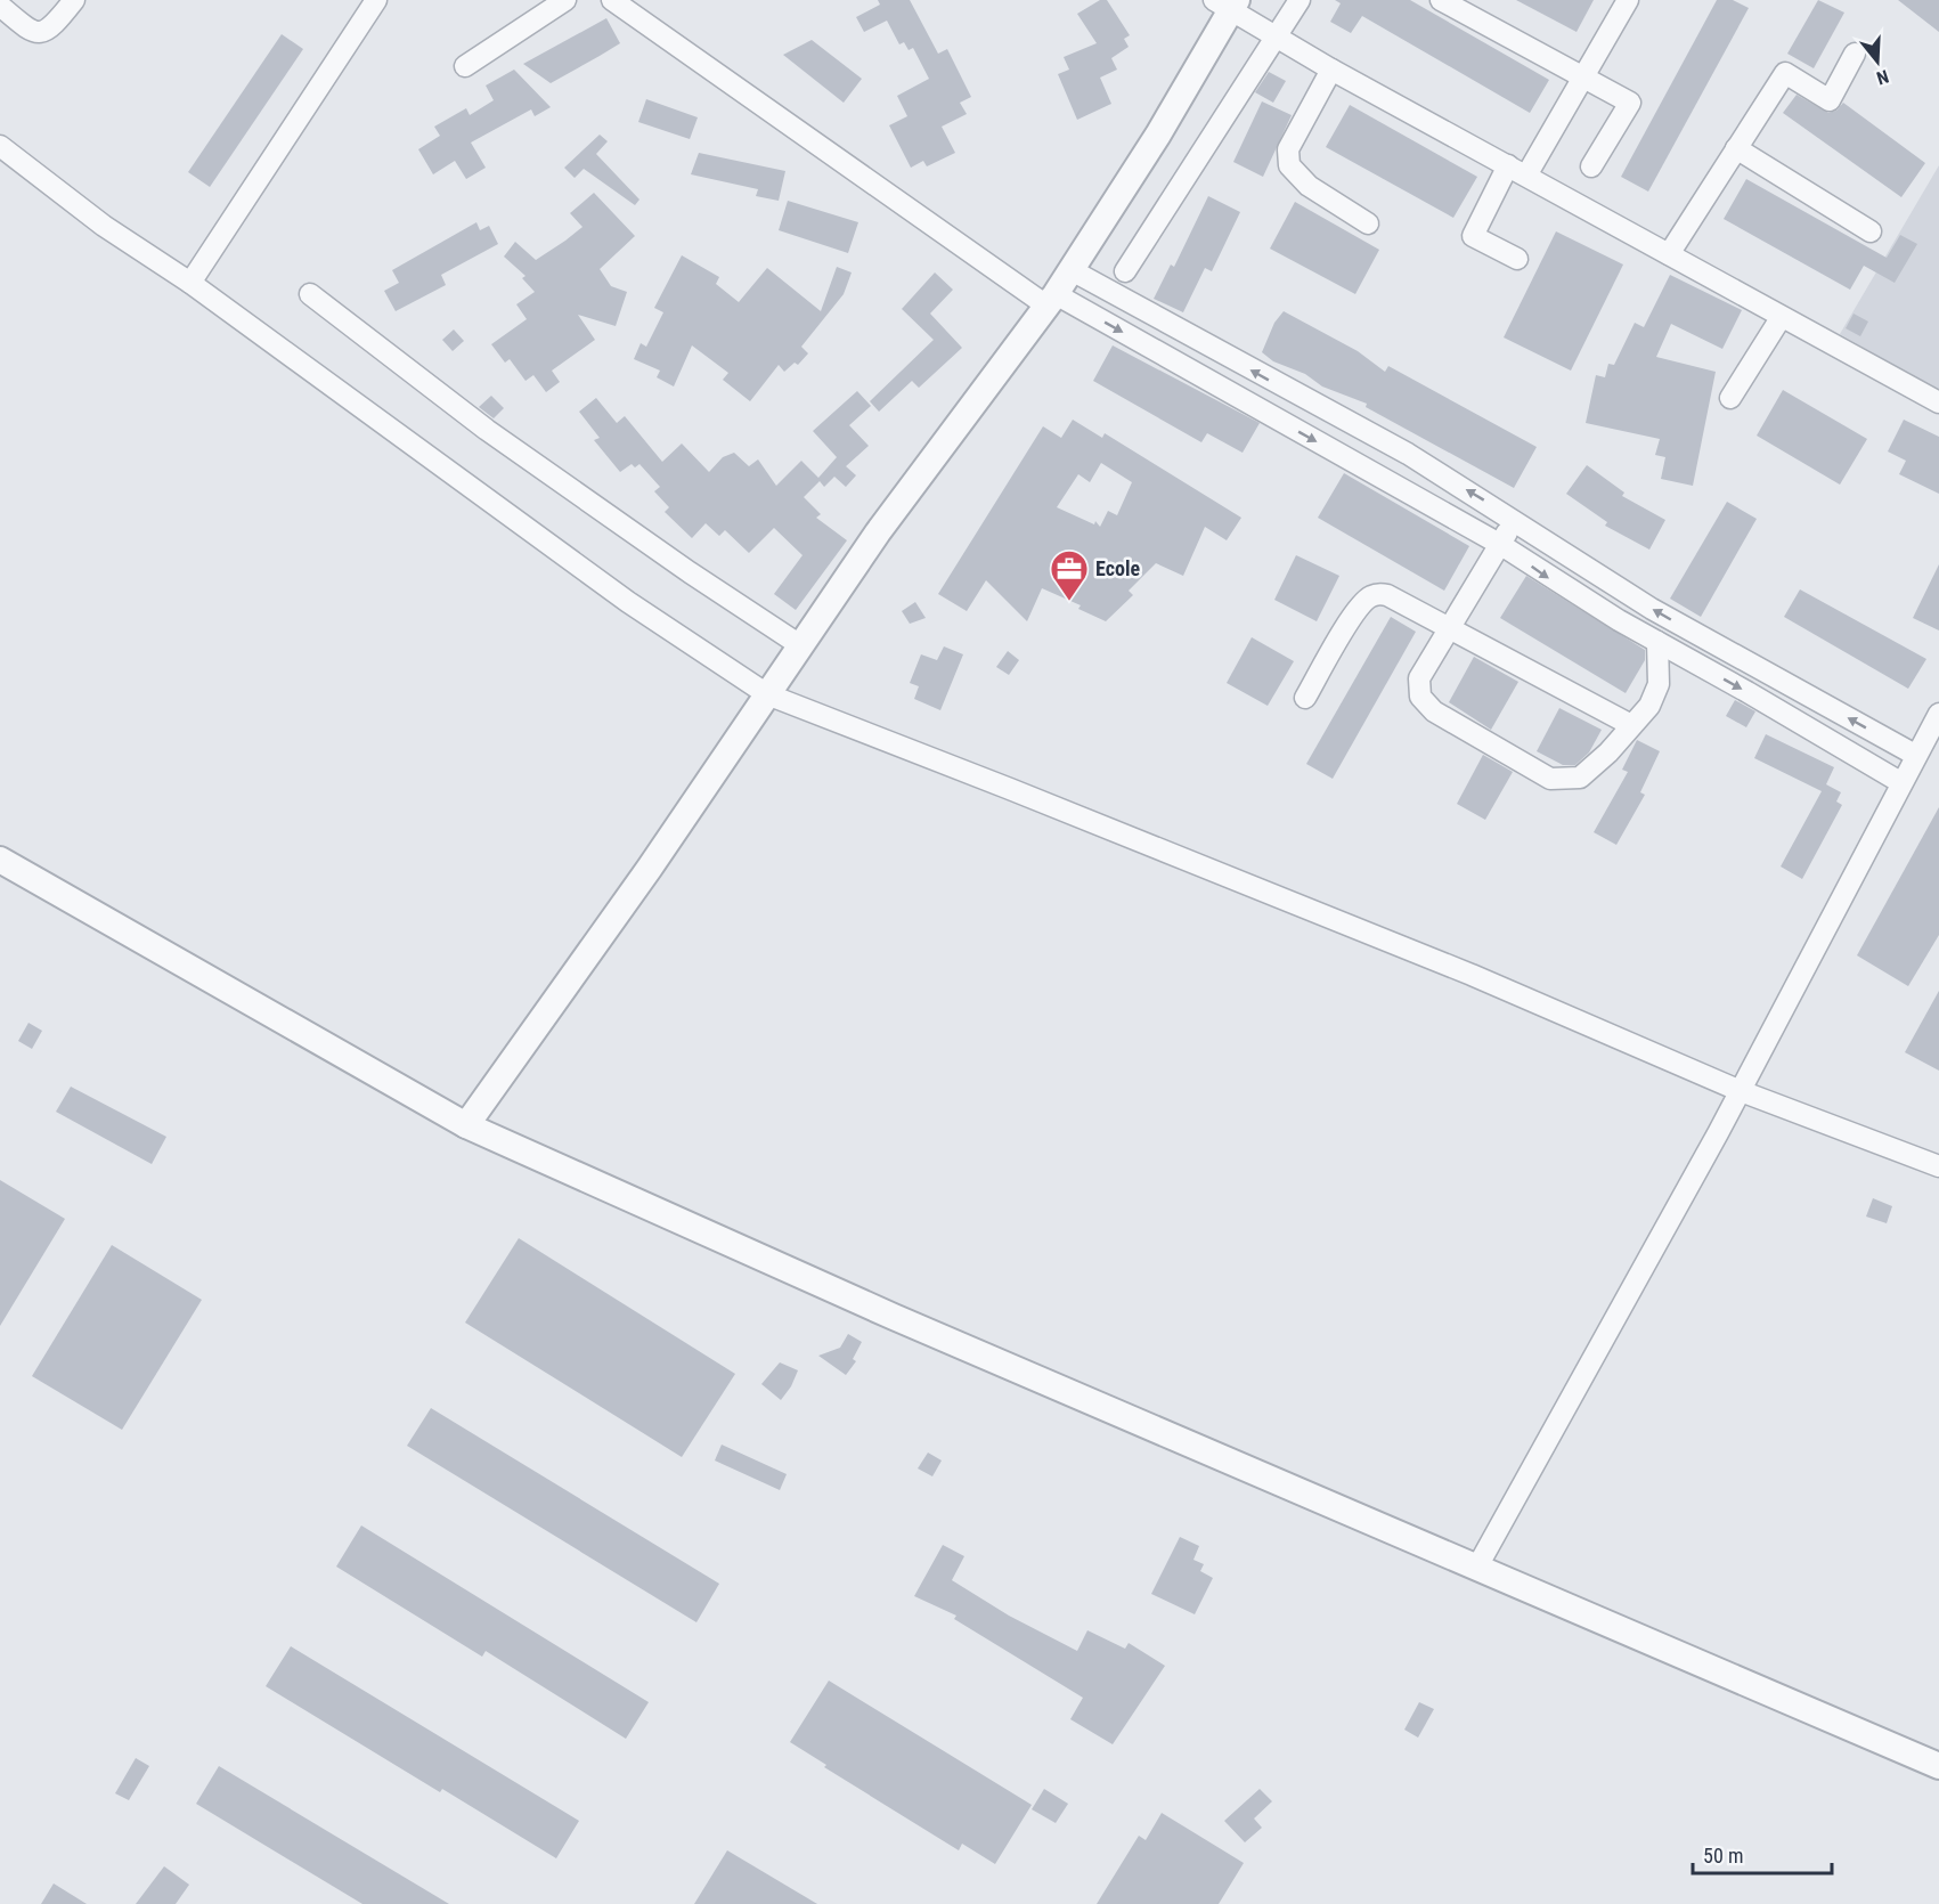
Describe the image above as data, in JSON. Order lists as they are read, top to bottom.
{
  "places": {
    "office": ["Ecole"]
  },
  "scale_bar": "50 m",
  "north": "bottom"
}
